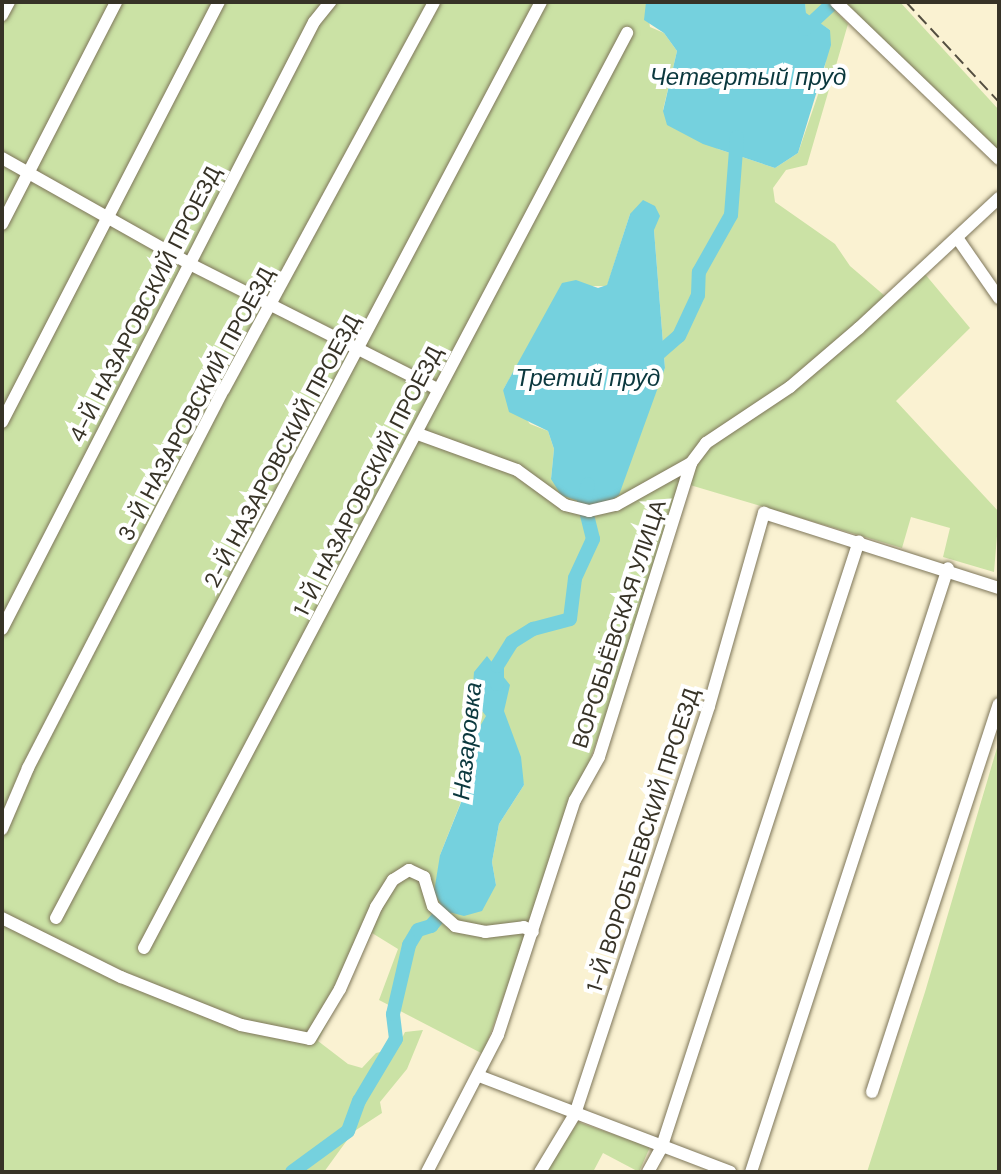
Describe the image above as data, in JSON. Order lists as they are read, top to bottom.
{
  "streets": {
    "street": [
      "4-Й НАЗАРОВСКИЙ ПРОЕЗД",
      "3-Й НАЗАРОВСКИЙ ПРОЕЗД",
      "2-Й НАЗАРОВСКИЙ ПРОЕЗД",
      "1-Й НАЗАРОВСКИЙ ПРОЕЗД",
      "ВОРОБЬЁВСКАЯ УЛИЦА",
      "1-Й ВОРОБЪЕВСКИЙ ПРОЕЗД"
    ]
  },
  "water": ["Четвертый пруд", "Третий пруд", "Назаровка"]
}
